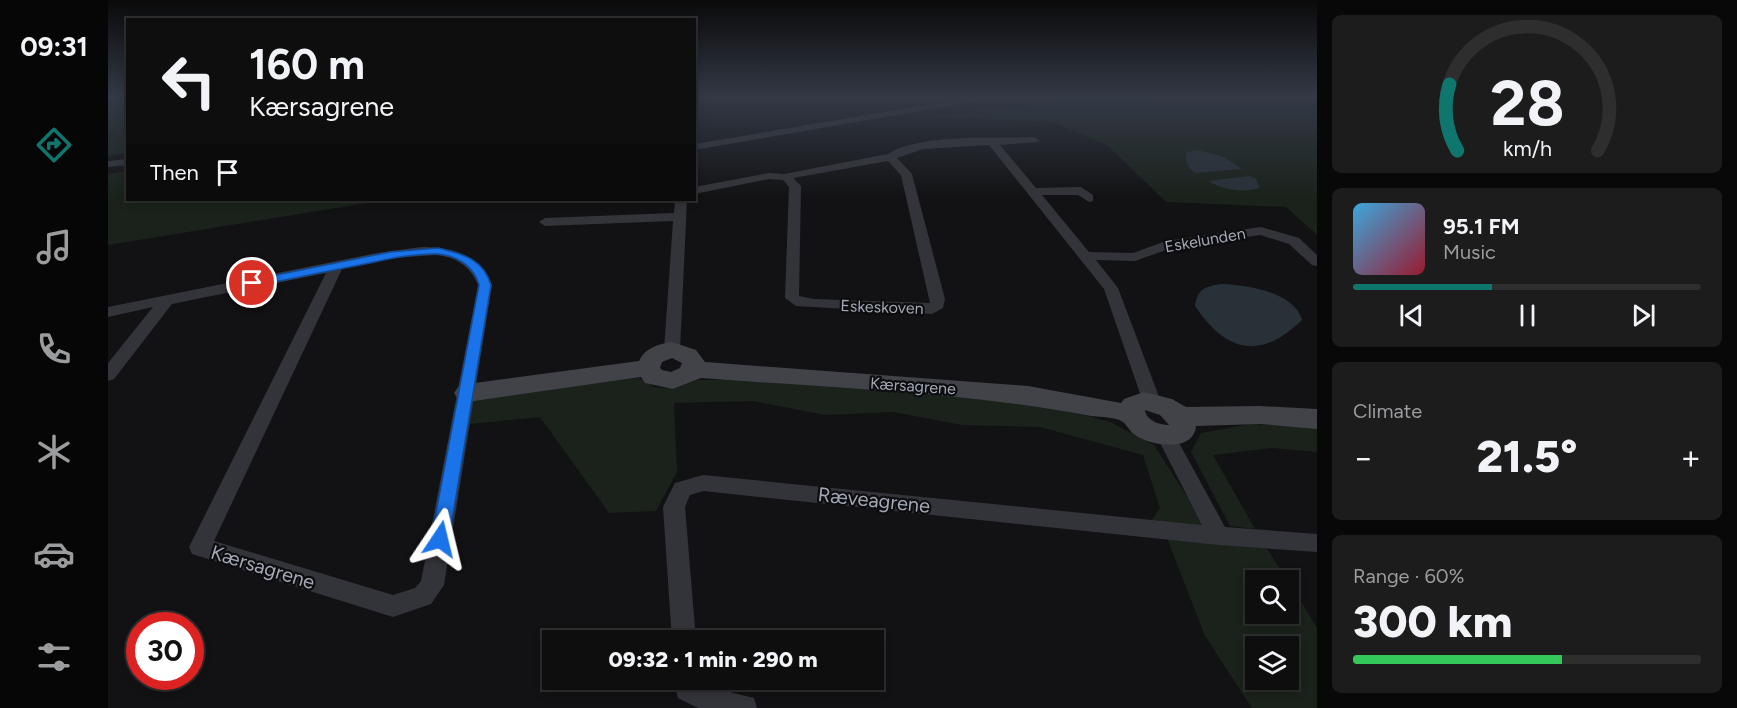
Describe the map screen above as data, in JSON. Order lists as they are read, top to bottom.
{
  "streets": {
    "street": [
      "Eskelunden",
      "Eskeskoven",
      "Kærsagrene",
      "Ræveagrene"
    ]
  },
  "page": {
    "tabs": "09:31",
    "turn": ["160 m", "Kærsagrene"],
    "then": "Then",
    "song": ["95.1 FM", "Music"],
    "tile": [
      "Climate",
      ["Range · 60%", "300 km"]
    ],
    "heat": ["−", "21.5°", "+"],
    "limit": "30",
    "trip": "09:32 · 1 min · 290 m",
    "gauge": ["28", "km/h"]
  }
}
